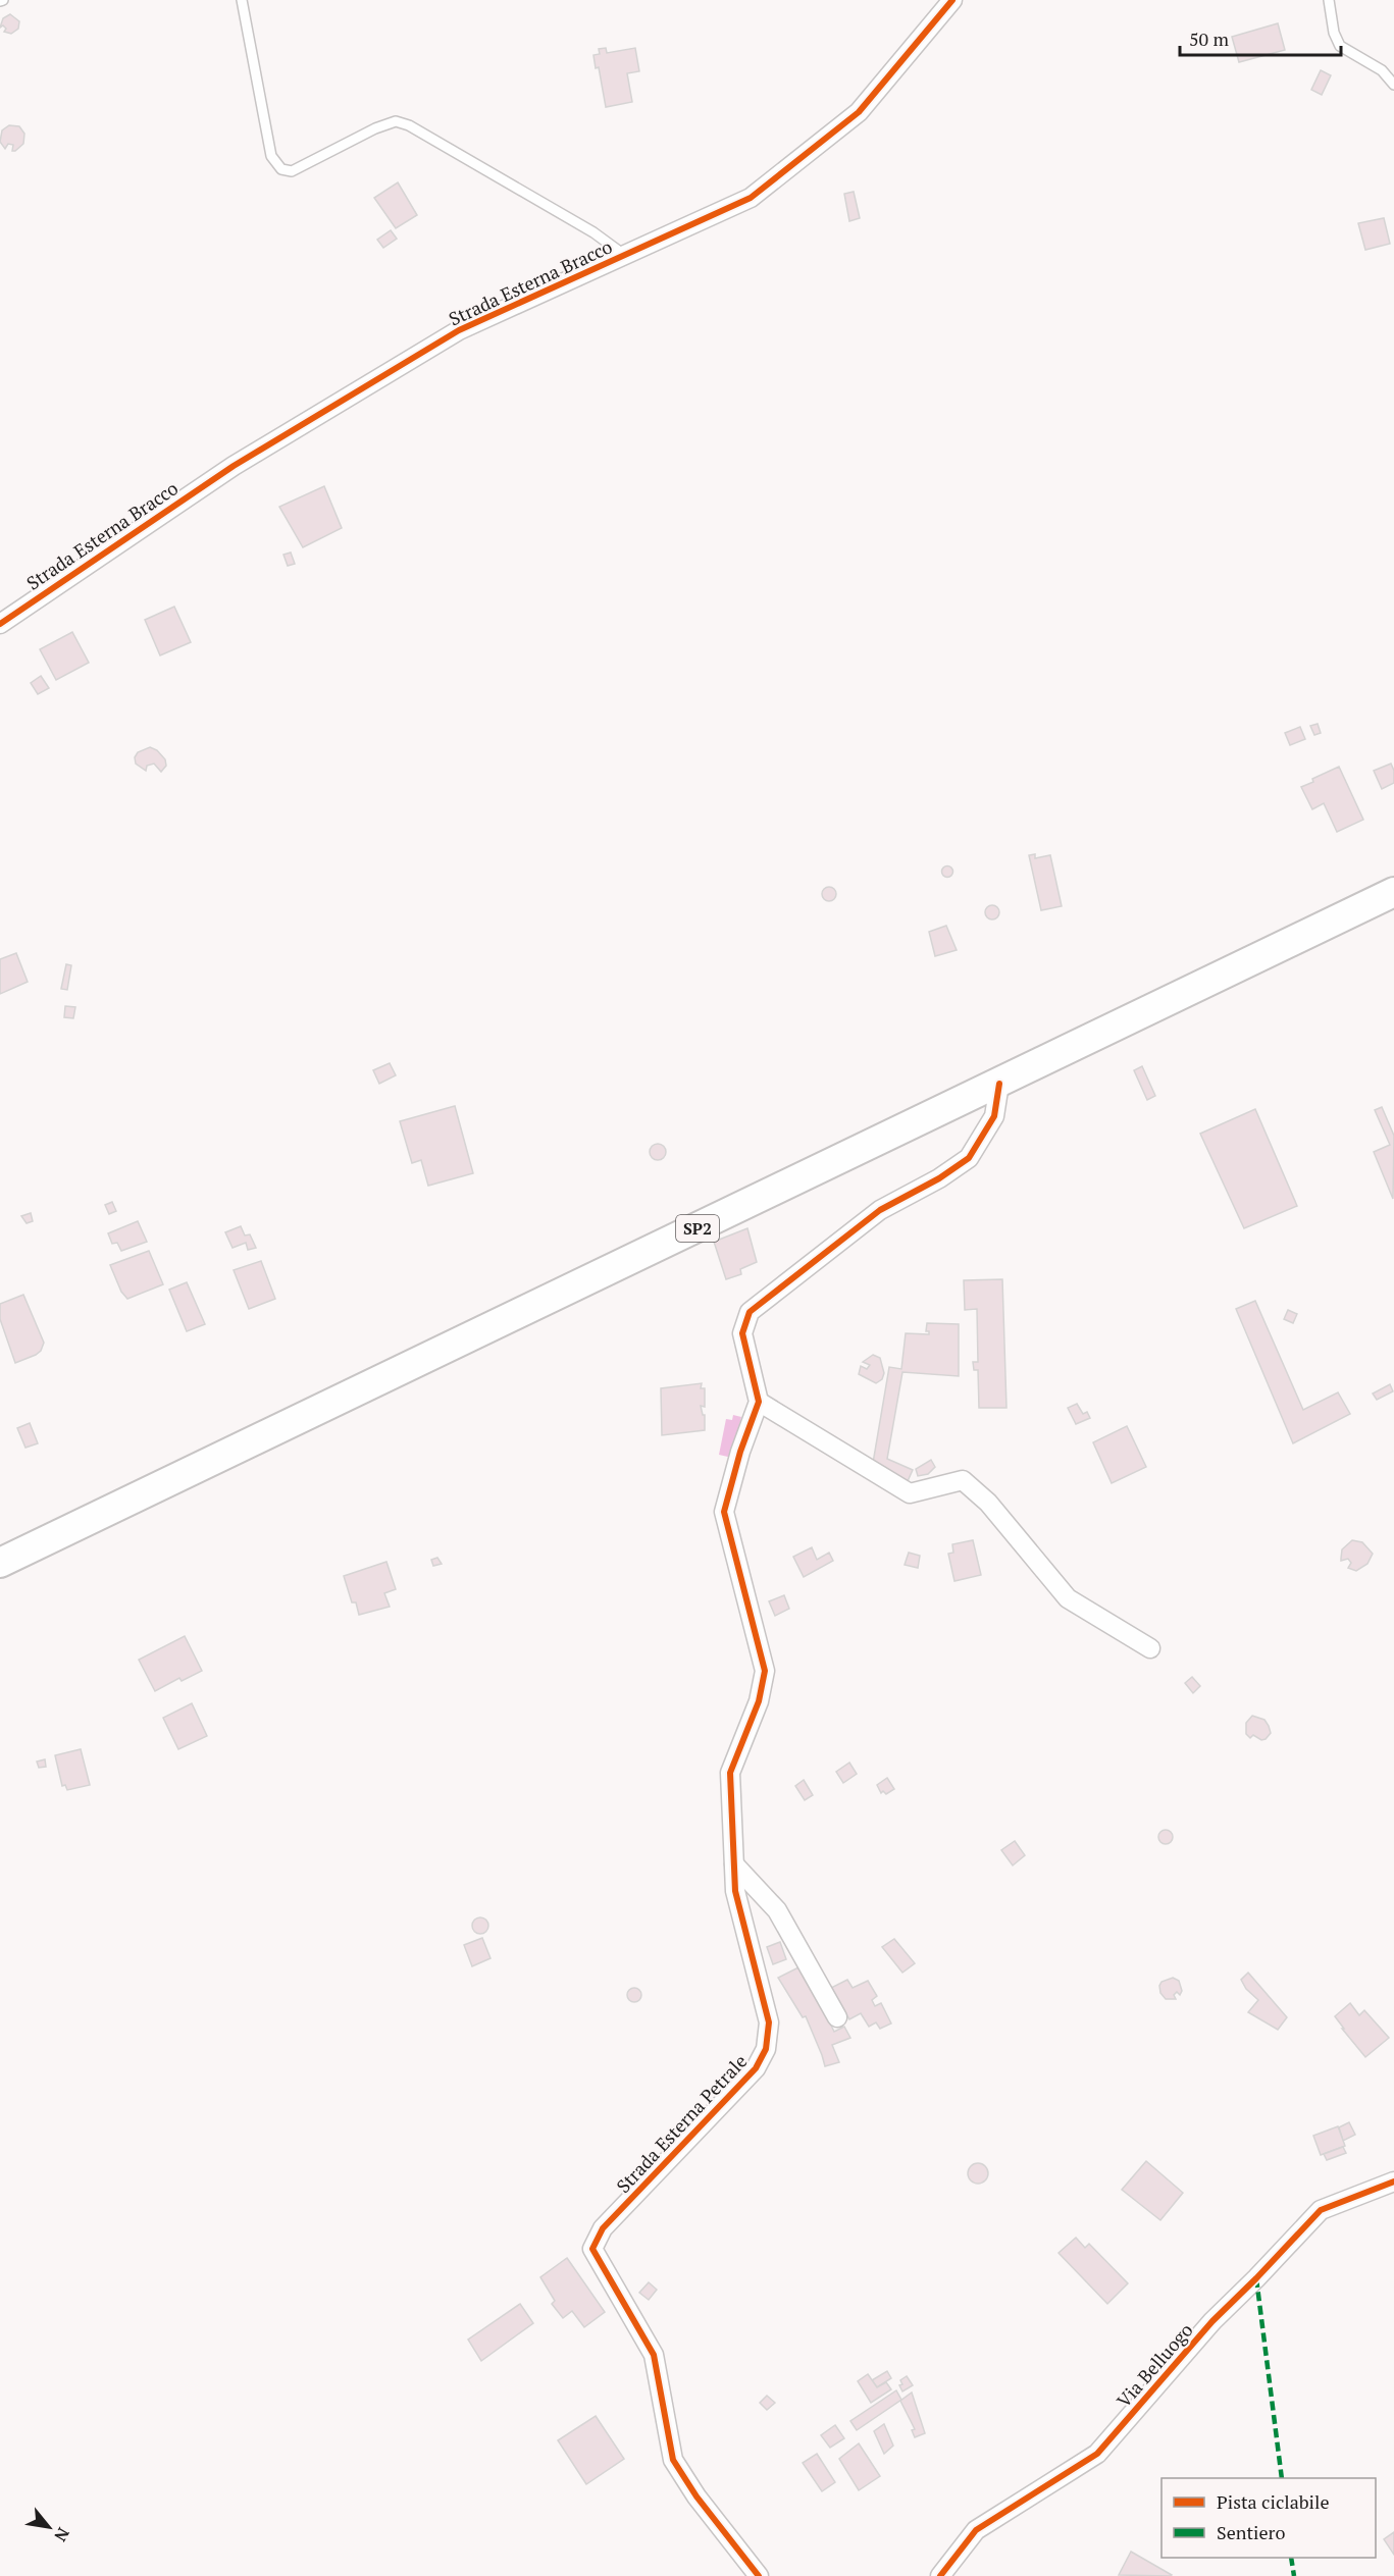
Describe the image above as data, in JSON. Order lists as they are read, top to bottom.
{
  "streets": {
    "main road": ["SP2"],
    "street": ["Strada Esterna Bracco", "Strada Esterna Petrale", "Via Belluogo"]
  },
  "legend": ["Pista ciclabile", "Sentiero"],
  "scale_bar": "50 m",
  "north": "bottom right"
}
